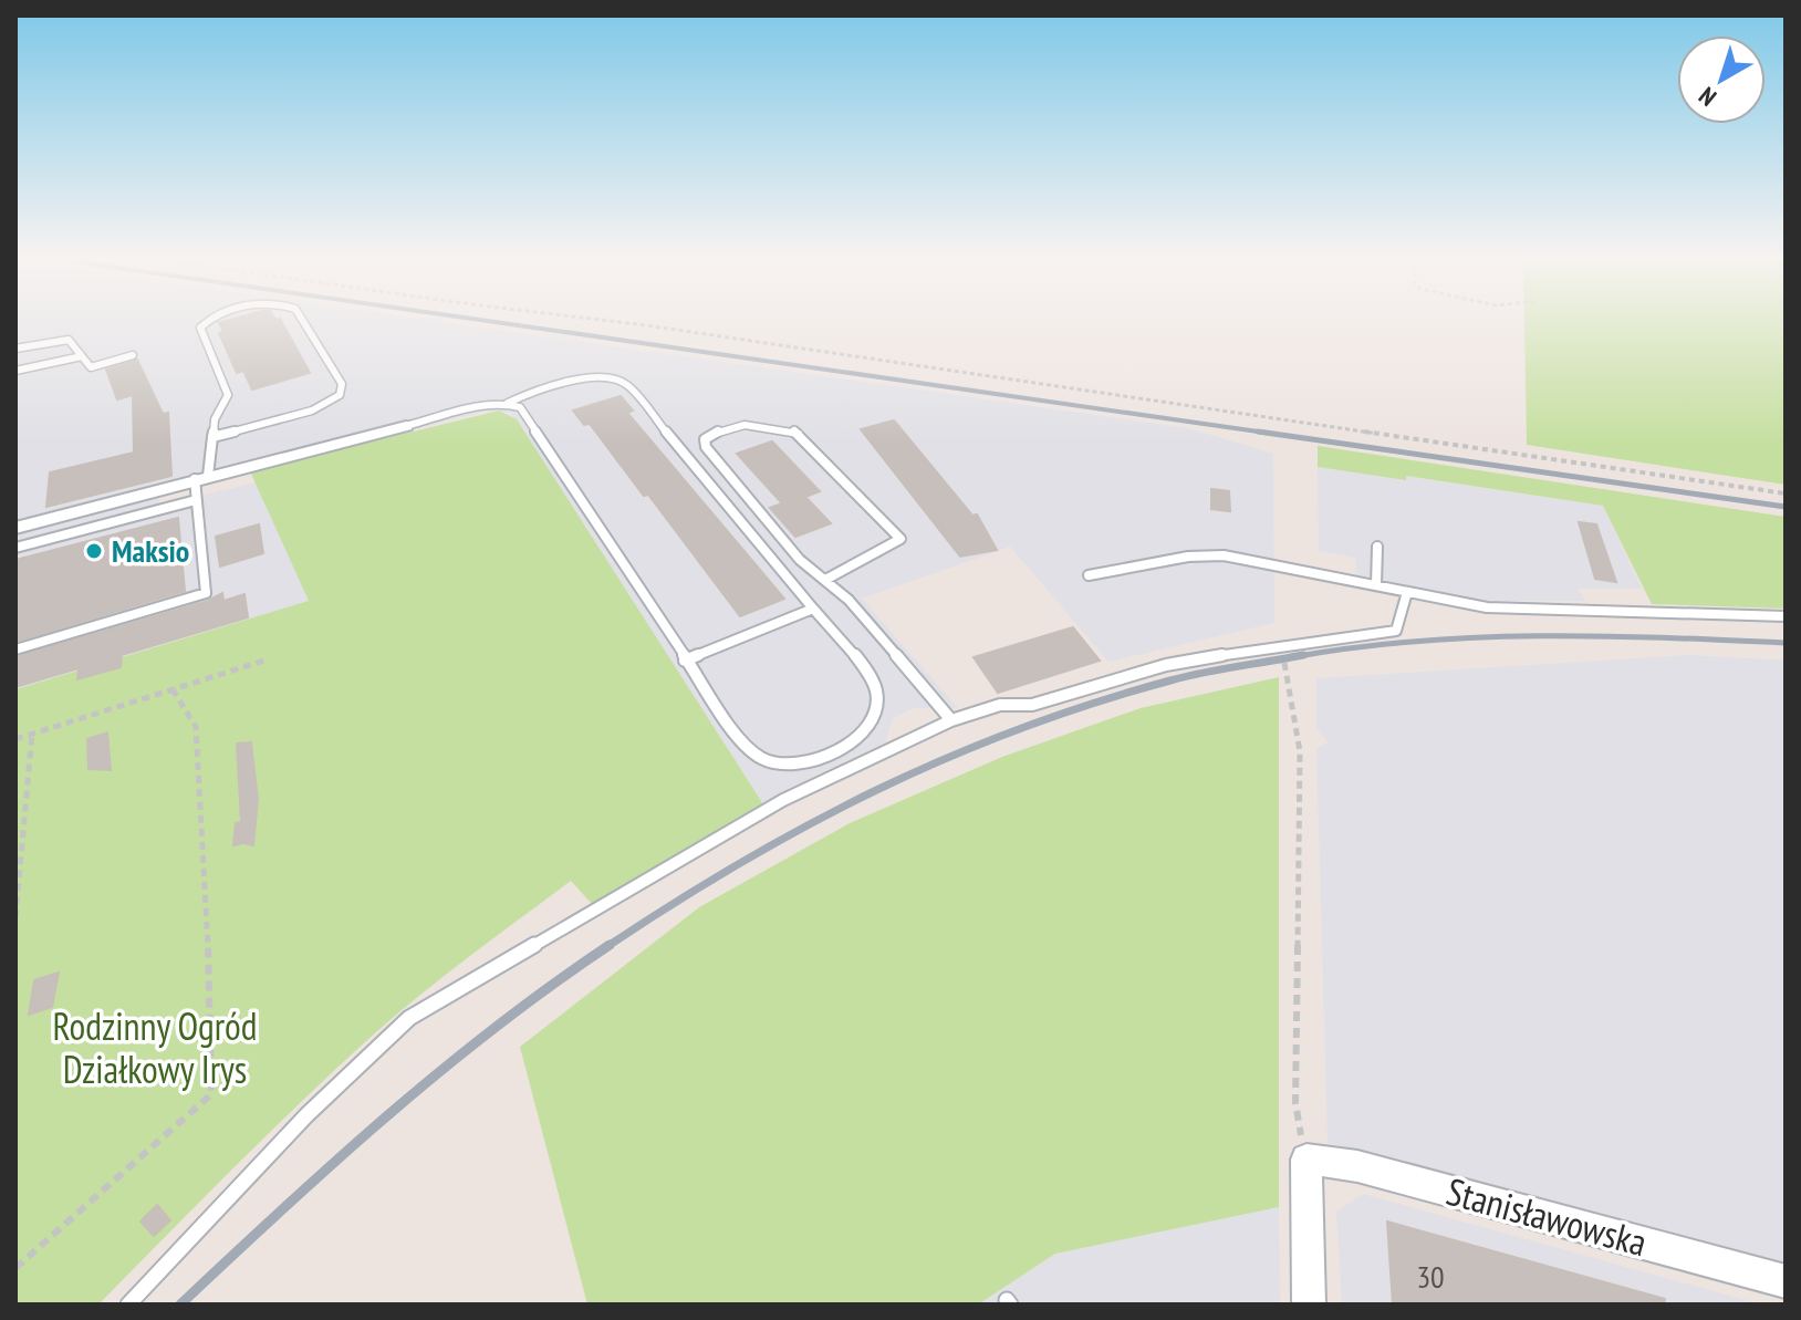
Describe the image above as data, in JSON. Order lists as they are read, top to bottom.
{
  "streets": {
    "street": ["Stanisławowska"]
  },
  "parks": ["Rodzinny Ogród Działkowy Irys"],
  "places": ["Maksio"],
  "house_numbers": ["30"],
  "north": "bottom left"
}
